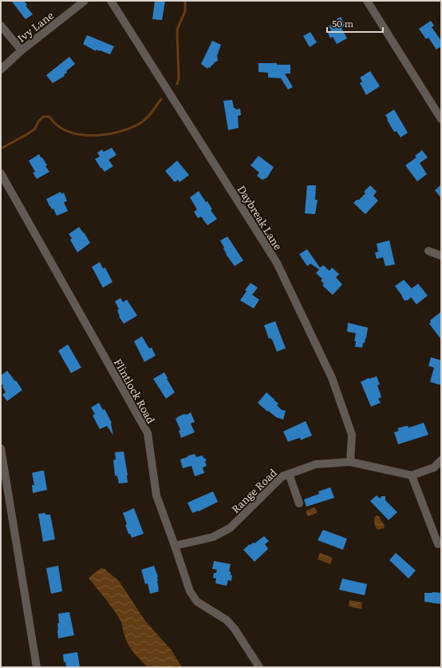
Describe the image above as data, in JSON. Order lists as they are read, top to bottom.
{
  "streets": {
    "street": [
      "Ivy Lane",
      "Daybreak Lane",
      "Flintlock Road",
      "Range Road"
    ]
  },
  "crossings": [
    ["Daybreak Lane", "Range Road"],
    ["Flintlock Road", "Range Road"]
  ],
  "scale_bar": "50 m"
}
